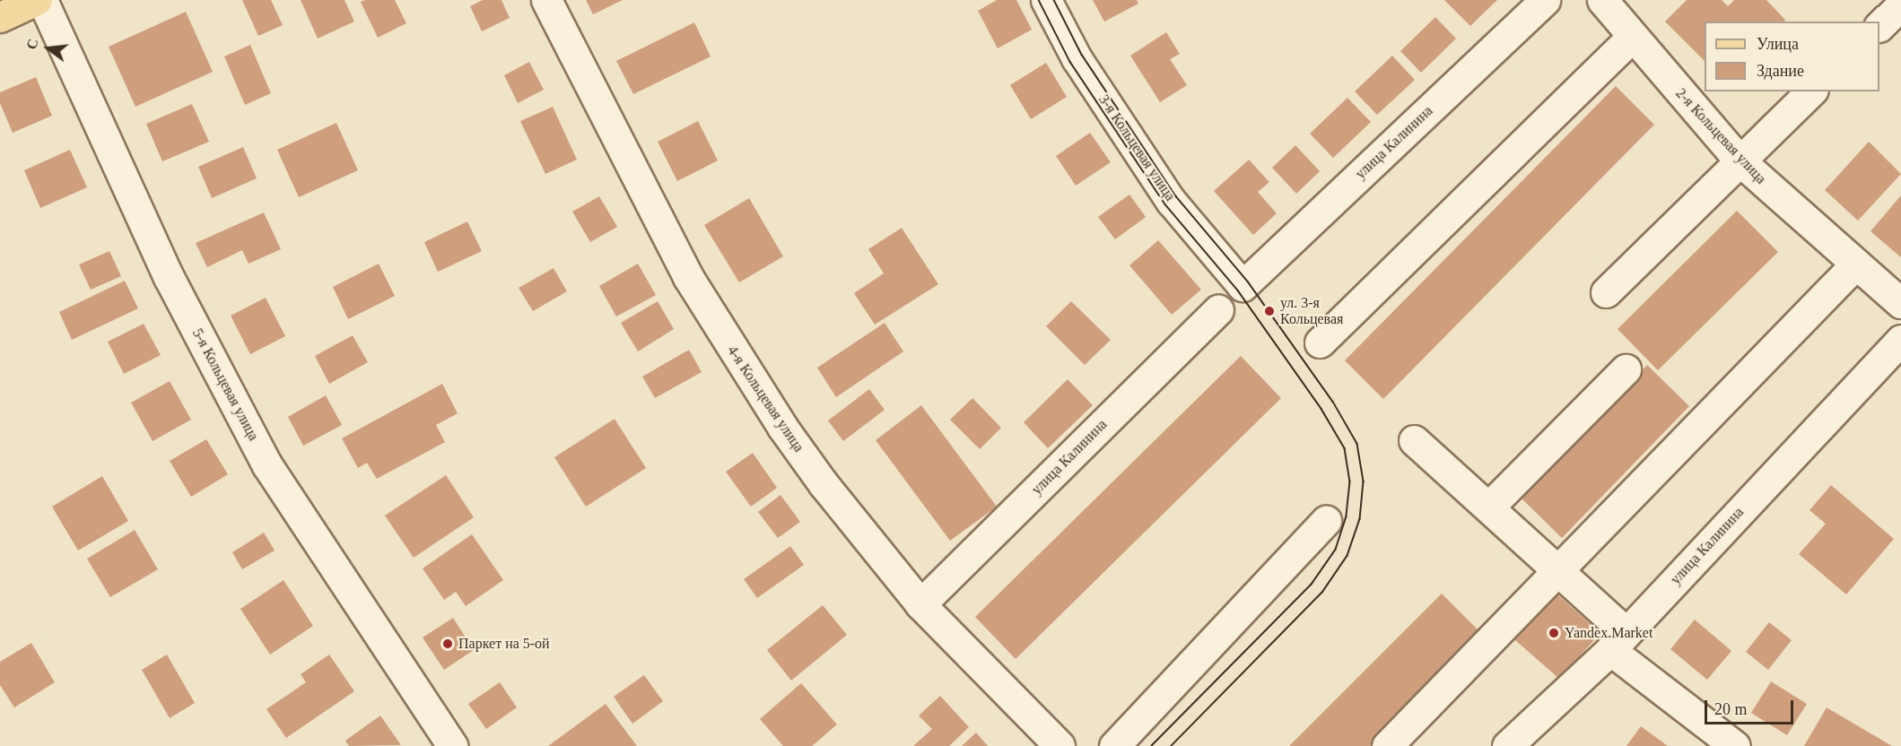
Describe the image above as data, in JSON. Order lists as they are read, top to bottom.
{
  "streets": {
    "street": [
      "2-я Кольцевая улица",
      "улица Калинина",
      "3-я Кольцевая улица",
      "5-я Кольцевая улица",
      "4-я Кольцевая улица"
    ]
  },
  "crossings": [
    ["улица Калинина", "3-я Кольцевая улица"],
    ["улица Калинина", "4-я Кольцевая улица"]
  ],
  "places": ["ул. 3-я Кольцевая", "Yandex.Market", "Паркет на 5-ой"],
  "legend": ["Улица", "Здание"],
  "scale_bar": "20 m",
  "north": "left"
}
